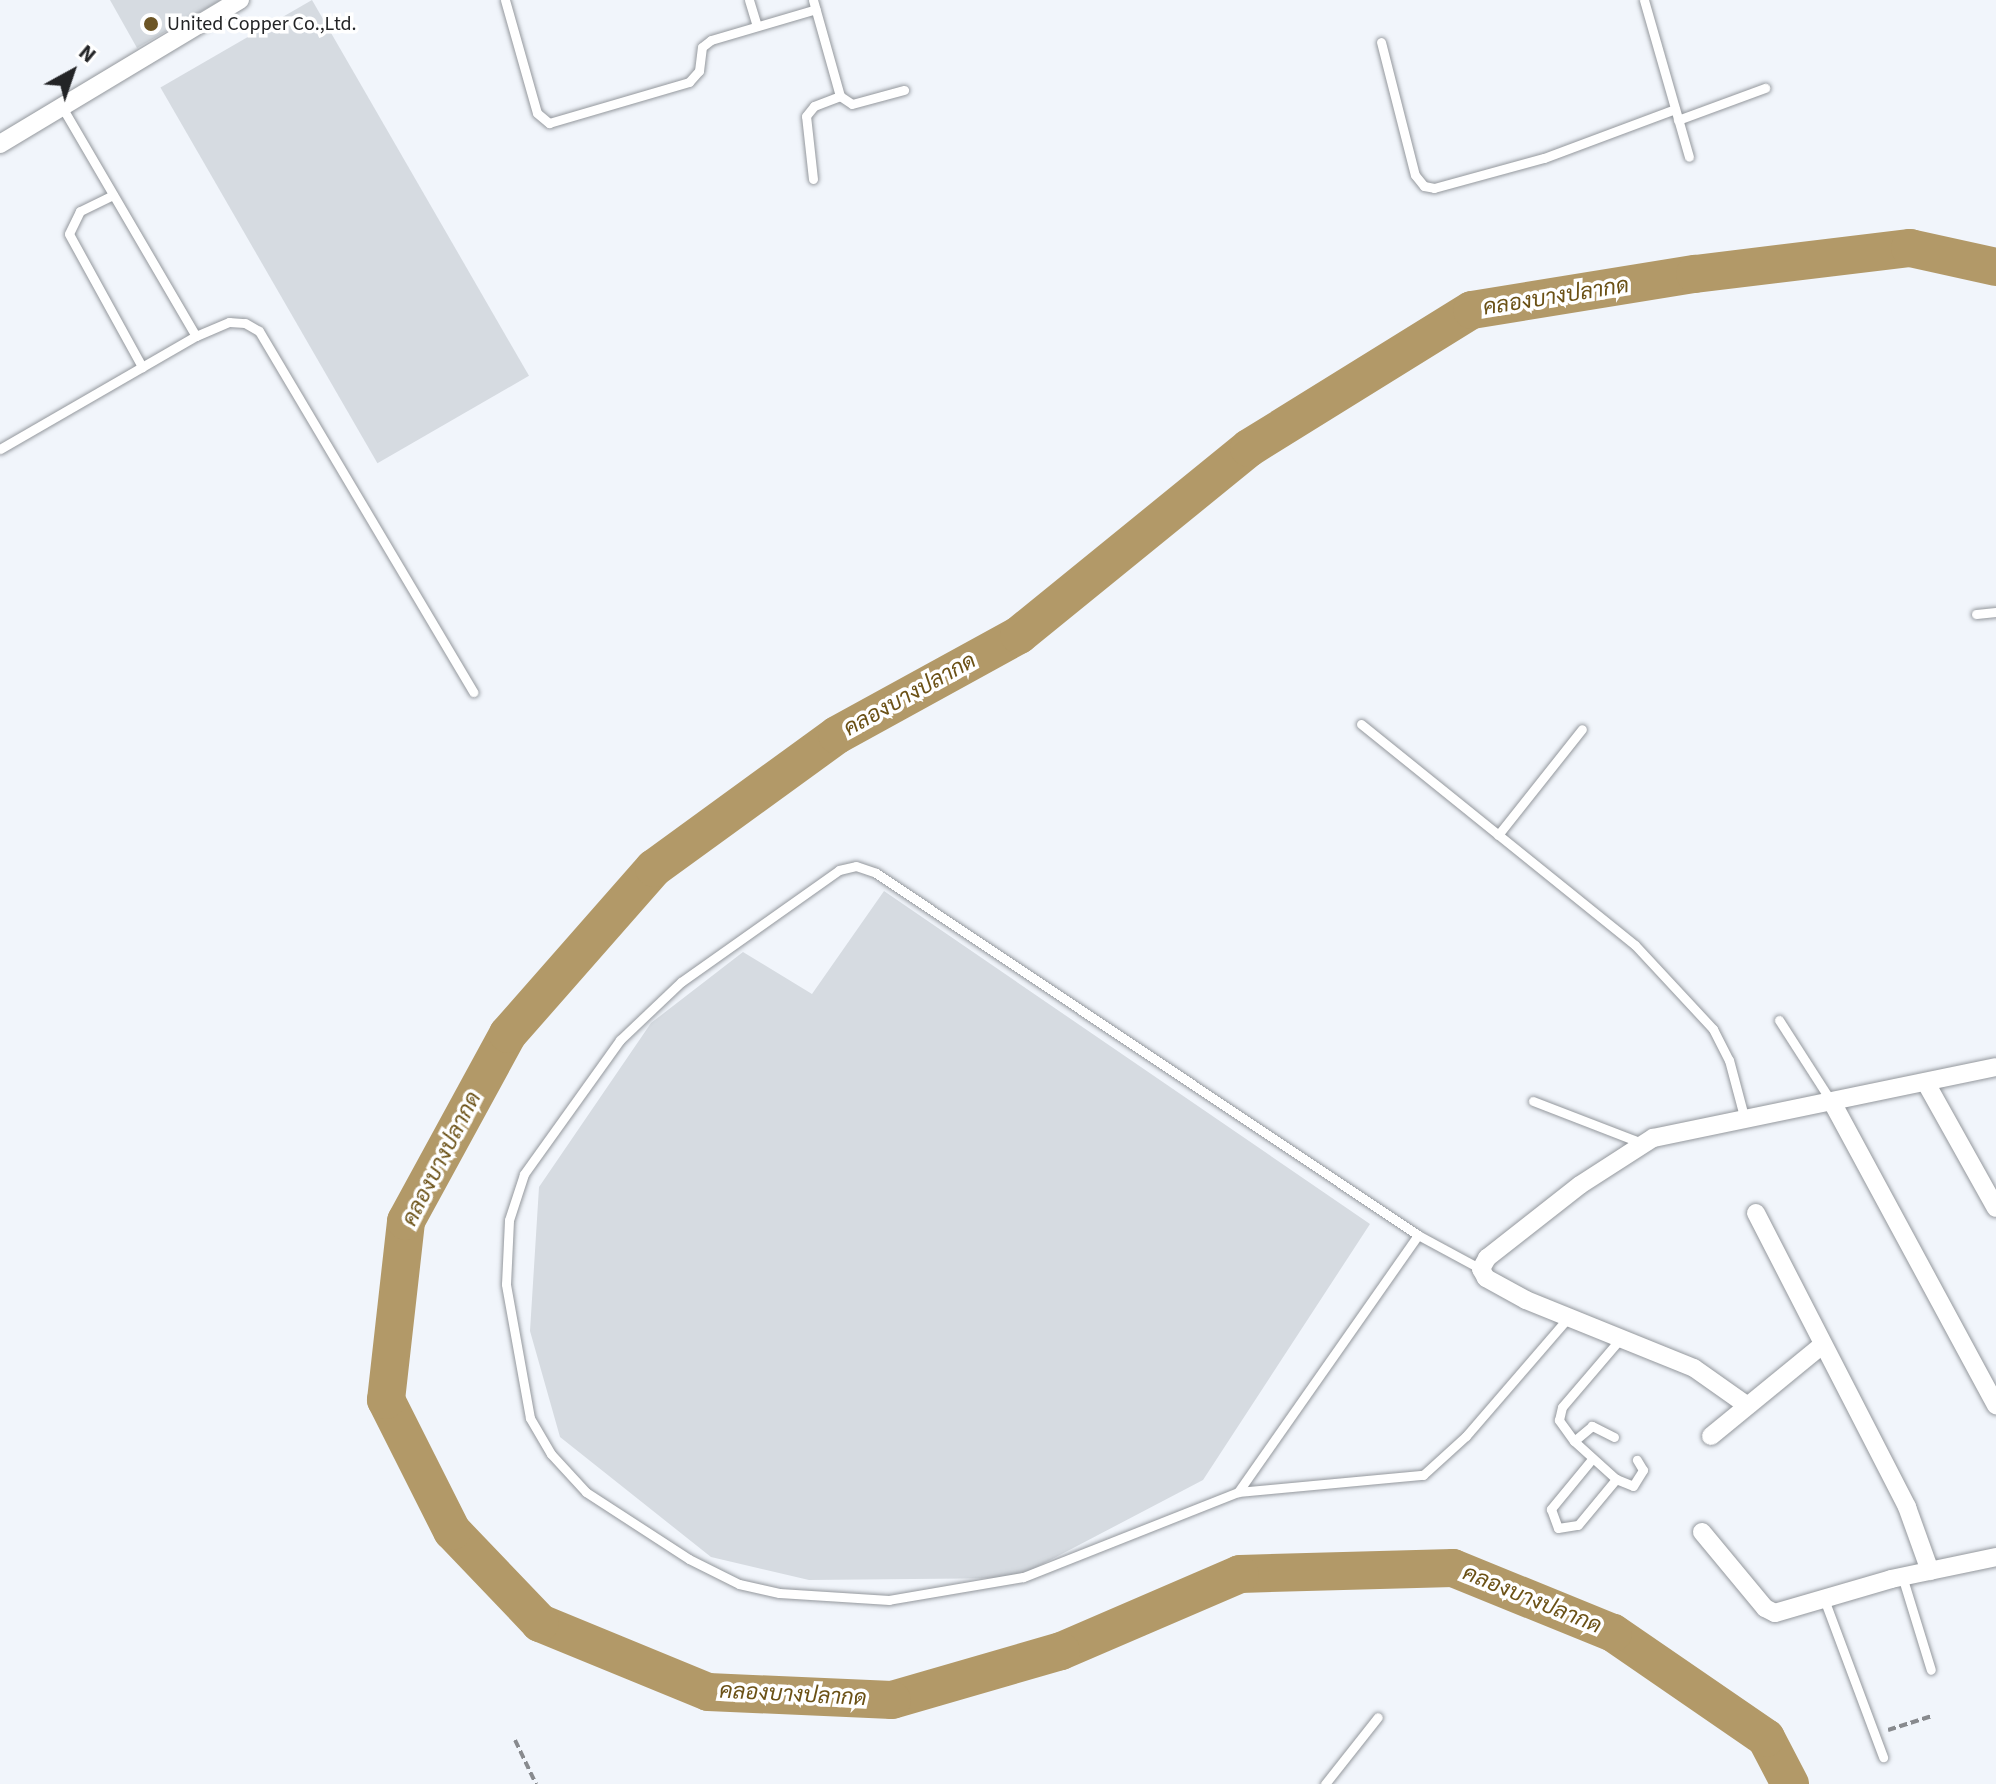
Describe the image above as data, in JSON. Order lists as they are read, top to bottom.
{
  "water": ["คลองบางปลากด"],
  "places": ["United Copper Co.,Ltd."],
  "north": "top right"
}
